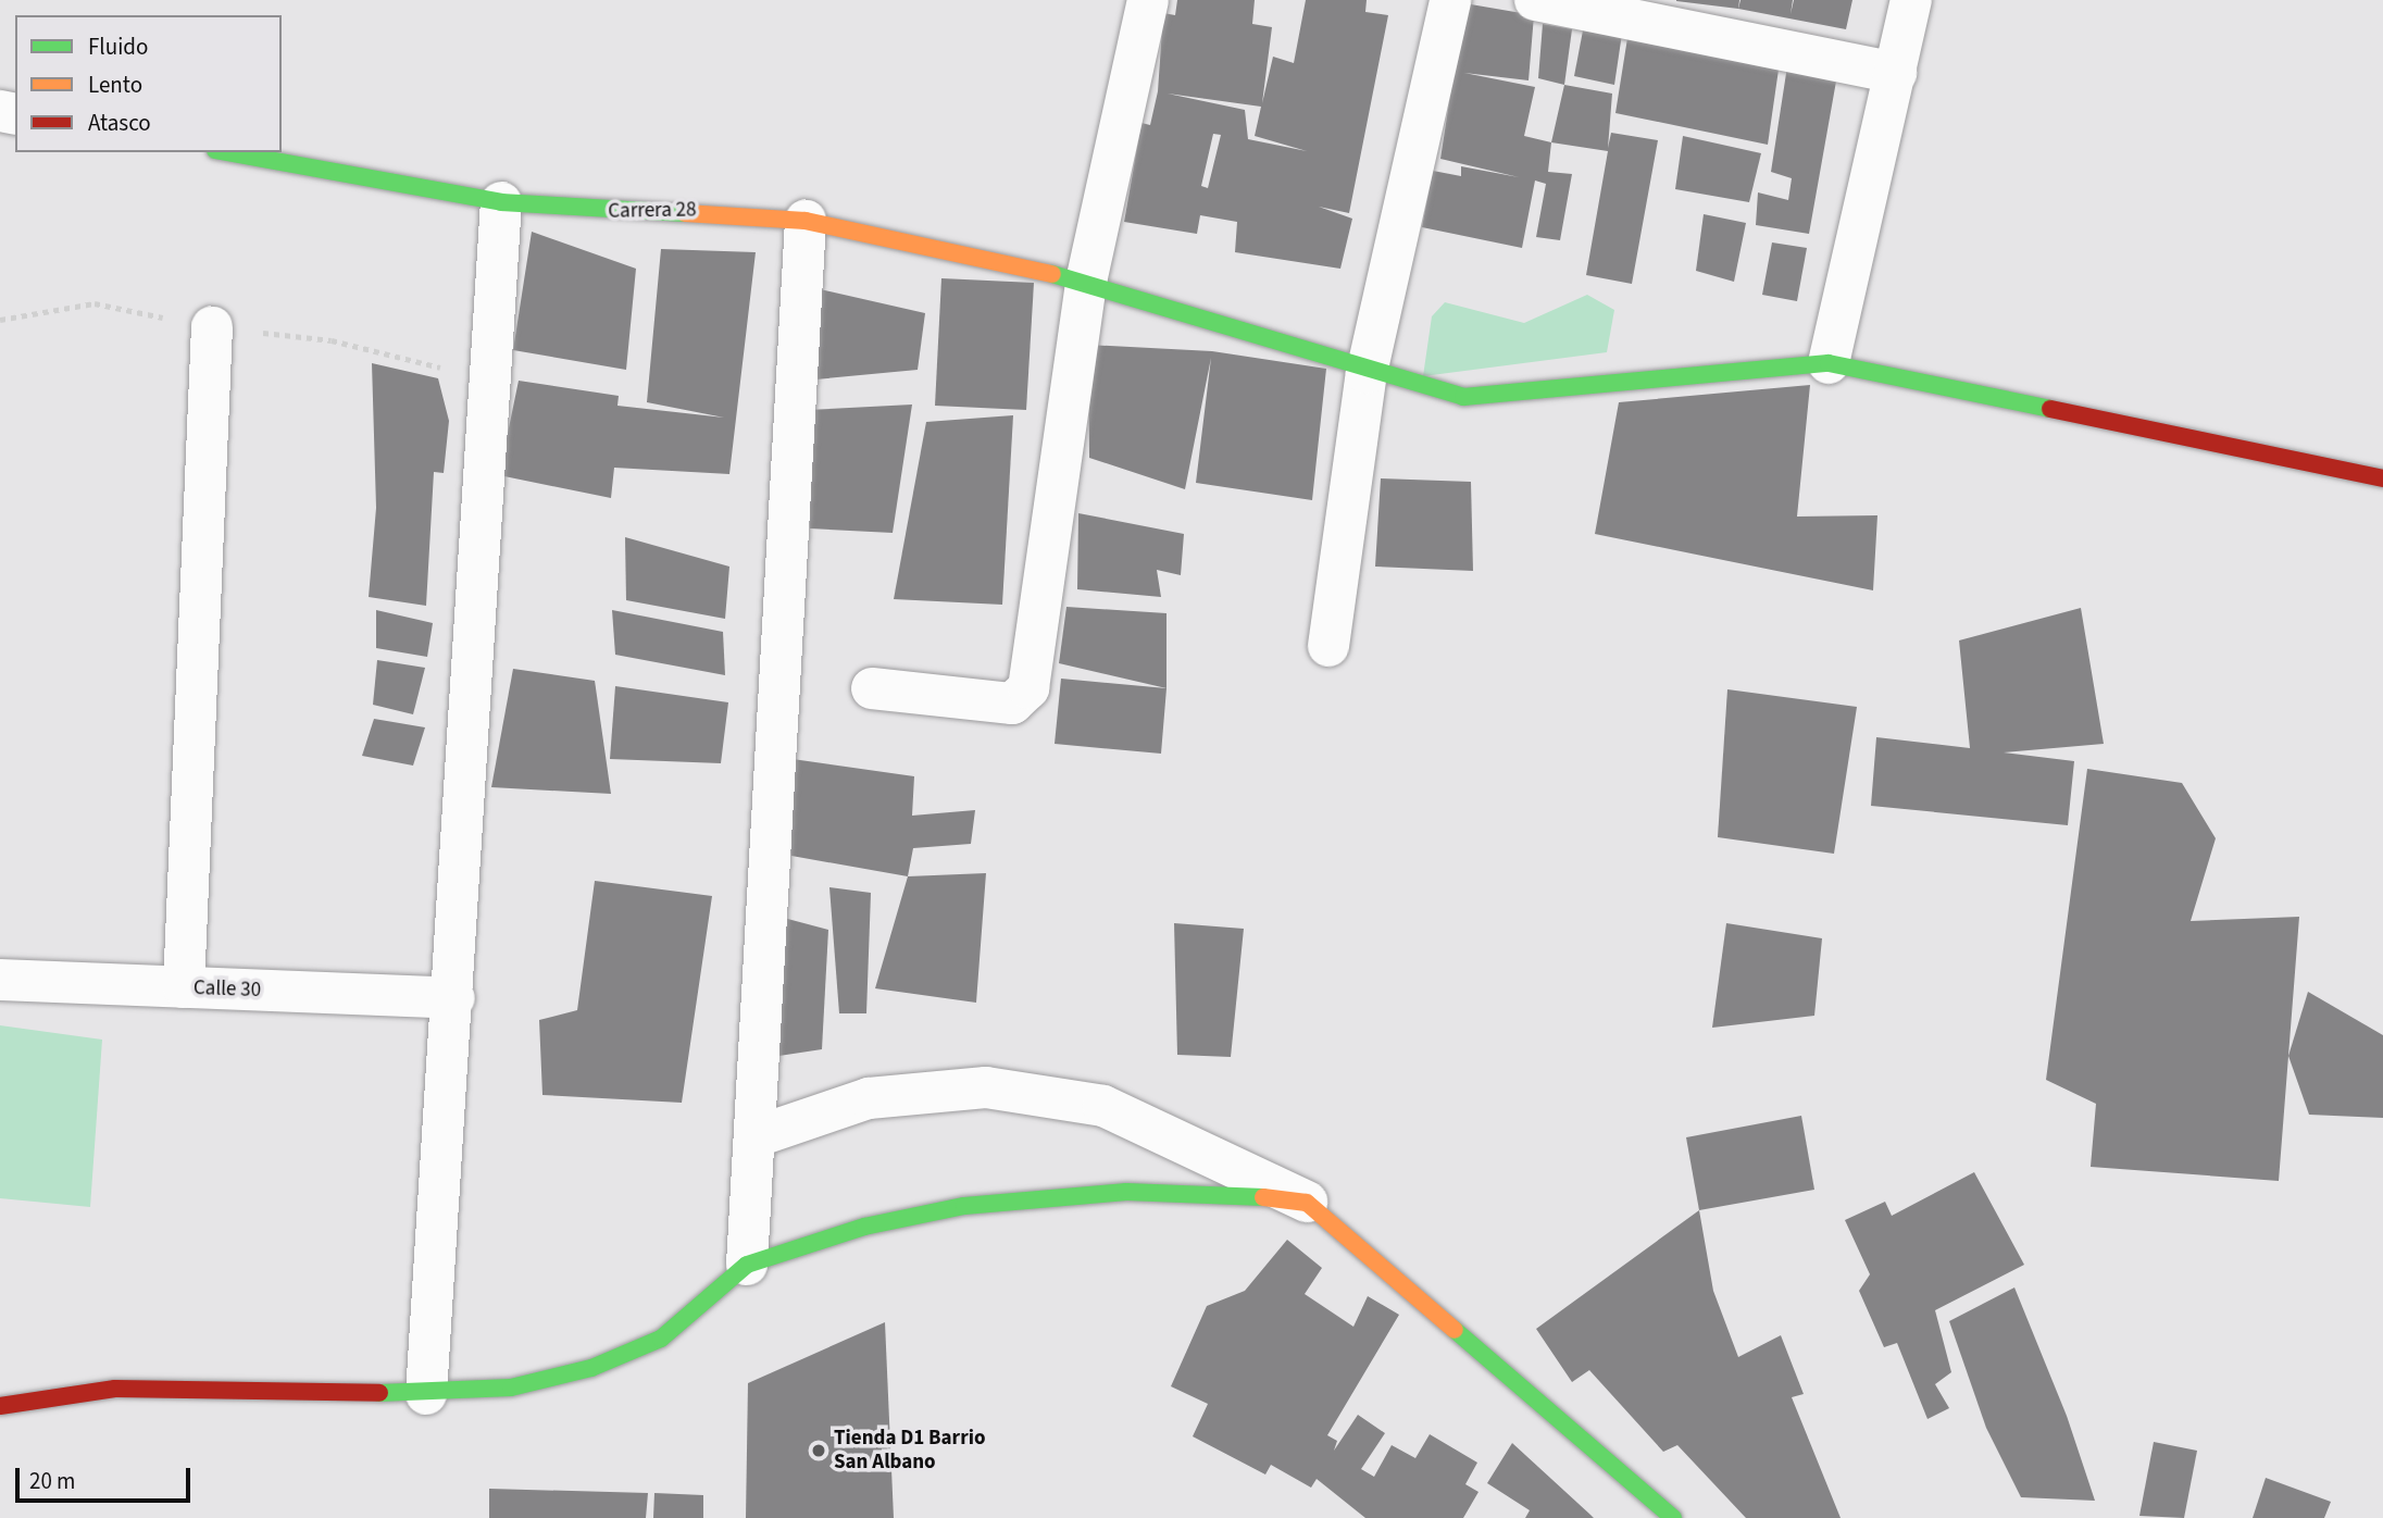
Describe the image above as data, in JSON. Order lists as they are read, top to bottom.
{
  "streets": {
    "street": ["Carrera 28", "Calle 30"]
  },
  "places": ["Tienda D1 Barrio San Albano"],
  "legend": ["Fluido", "Lento", "Atasco"],
  "scale_bar": "20 m"
}
